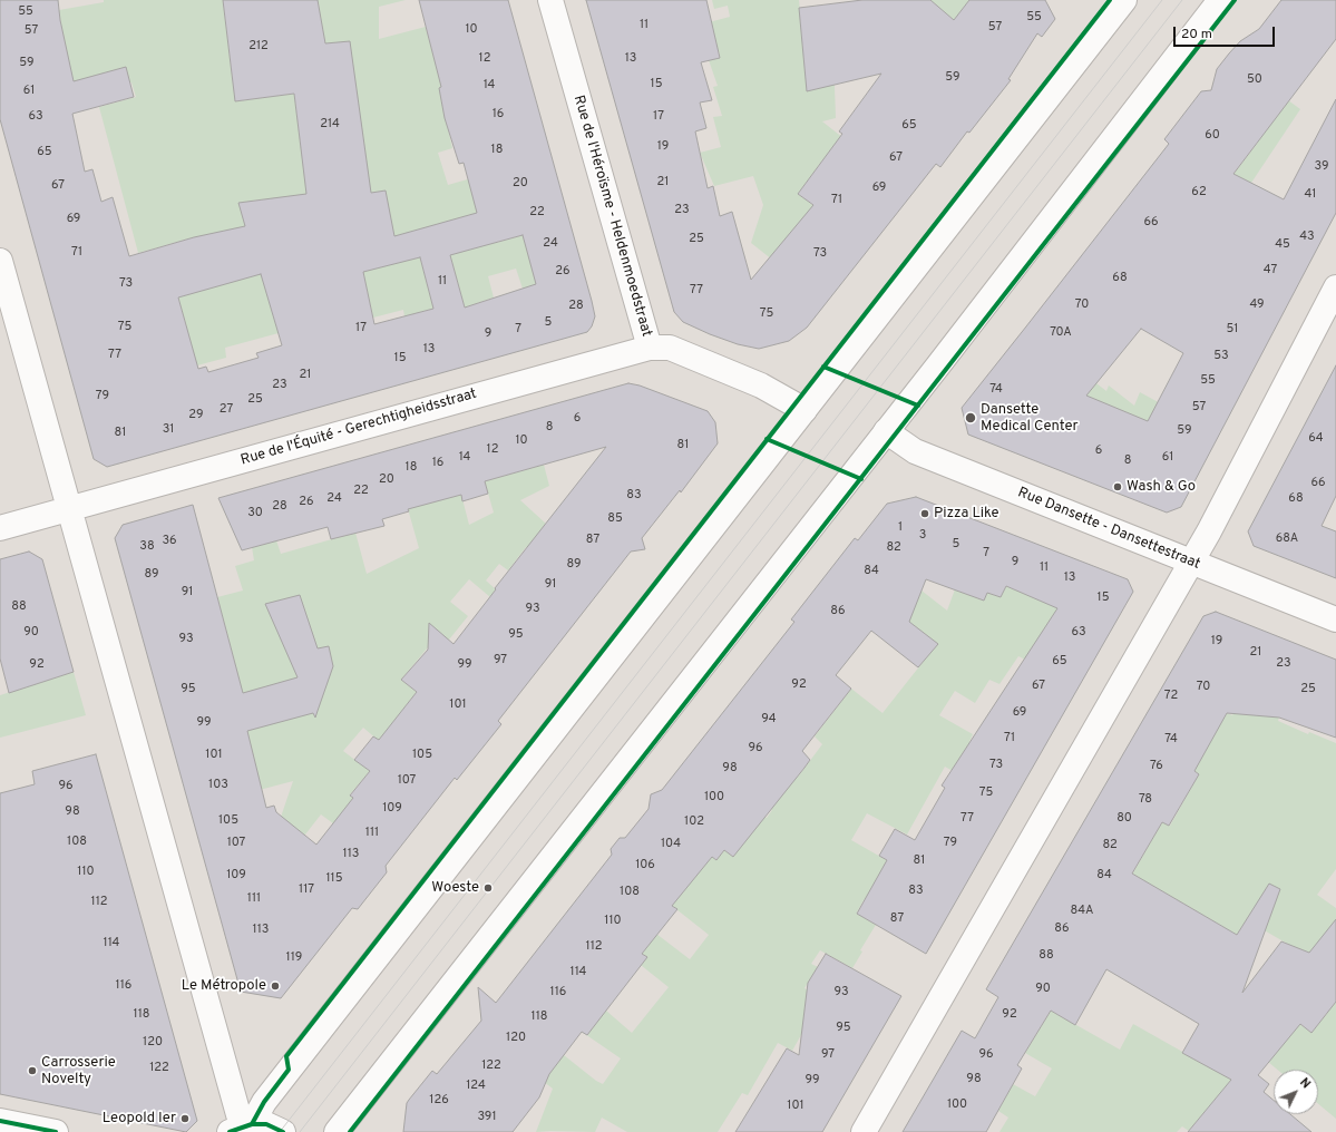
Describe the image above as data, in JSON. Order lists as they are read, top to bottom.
{
  "streets": {
    "street": ["Rue de l'Héroïsme - Heldenmoedstraat", "Rue de l'Équité - Gerechtigheidsstraat", "Rue Dansette - Dansettestraat"]
  },
  "crossings": [
    ["Rue de l'Héroïsme - Heldenmoedstraat", "Rue de l'Équité - Gerechtigheidsstraat"]
  ],
  "places": [
    "Dansette Medical Center",
    "Wash & Go",
    "Pizza Like",
    "Woeste",
    "Le Métropole",
    "Carrosserie Novelty",
    "Leopold Ier"
  ],
  "house_numbers": [
    "55",
    "55",
    "11",
    "57",
    "10",
    "57",
    "212",
    "12",
    "13",
    "59",
    "59",
    "50",
    "15",
    "14",
    "61",
    "16",
    "63",
    "17",
    "214",
    "65",
    "60",
    "19",
    "18",
    "65",
    "67",
    "39",
    "21",
    "20",
    "67",
    "69",
    "62",
    "41",
    "71",
    "23",
    "22",
    "69",
    "66",
    "43",
    "25",
    "24",
    "45",
    "71",
    "73",
    "47",
    "26",
    "68",
    "11",
    "73",
    "77",
    "70",
    "49",
    "28",
    "75",
    "5",
    "75",
    "17",
    "7",
    "51",
    "70A",
    "9",
    "13",
    "77",
    "53",
    "15",
    "21",
    "55",
    "23",
    "74",
    "79",
    "25",
    "57",
    "27",
    "29",
    "6",
    "8",
    "31",
    "59",
    "81",
    "64",
    "10",
    "81",
    "12",
    "6",
    "14",
    "61",
    "8",
    "16",
    "18",
    "20",
    "66",
    "22",
    "83",
    "24",
    "68",
    "26",
    "28",
    "30",
    "85",
    "1",
    "3",
    "68A",
    "87",
    "36",
    "5",
    "38",
    "82",
    "7",
    "9",
    "89",
    "11",
    "84",
    "89",
    "13",
    "91",
    "91",
    "15",
    "88",
    "93",
    "86",
    "90",
    "63",
    "95",
    "93",
    "19",
    "21",
    "97",
    "65",
    "23",
    "92",
    "99",
    "92",
    "67",
    "70",
    "95",
    "25",
    "72",
    "101",
    "69",
    "94",
    "99",
    "71",
    "74",
    "96",
    "101",
    "105",
    "73",
    "76",
    "98",
    "107",
    "103",
    "96",
    "75",
    "100",
    "78",
    "109",
    "98",
    "77",
    "80",
    "105",
    "102",
    "111",
    "108",
    "107",
    "79",
    "104",
    "82",
    "113",
    "81",
    "106",
    "110",
    "109",
    "84",
    "115",
    "117",
    "83",
    "108",
    "111",
    "112",
    "84A",
    "87",
    "110",
    "86",
    "113",
    "114",
    "112",
    "88",
    "119",
    "114",
    "116",
    "90",
    "116",
    "93",
    "118",
    "92",
    "118",
    "95",
    "120",
    "120",
    "97",
    "96",
    "122",
    "122",
    "98",
    "99",
    "124",
    "126",
    "100",
    "101",
    "391"
  ],
  "scale_bar": "20 m",
  "north": "top right"
}
